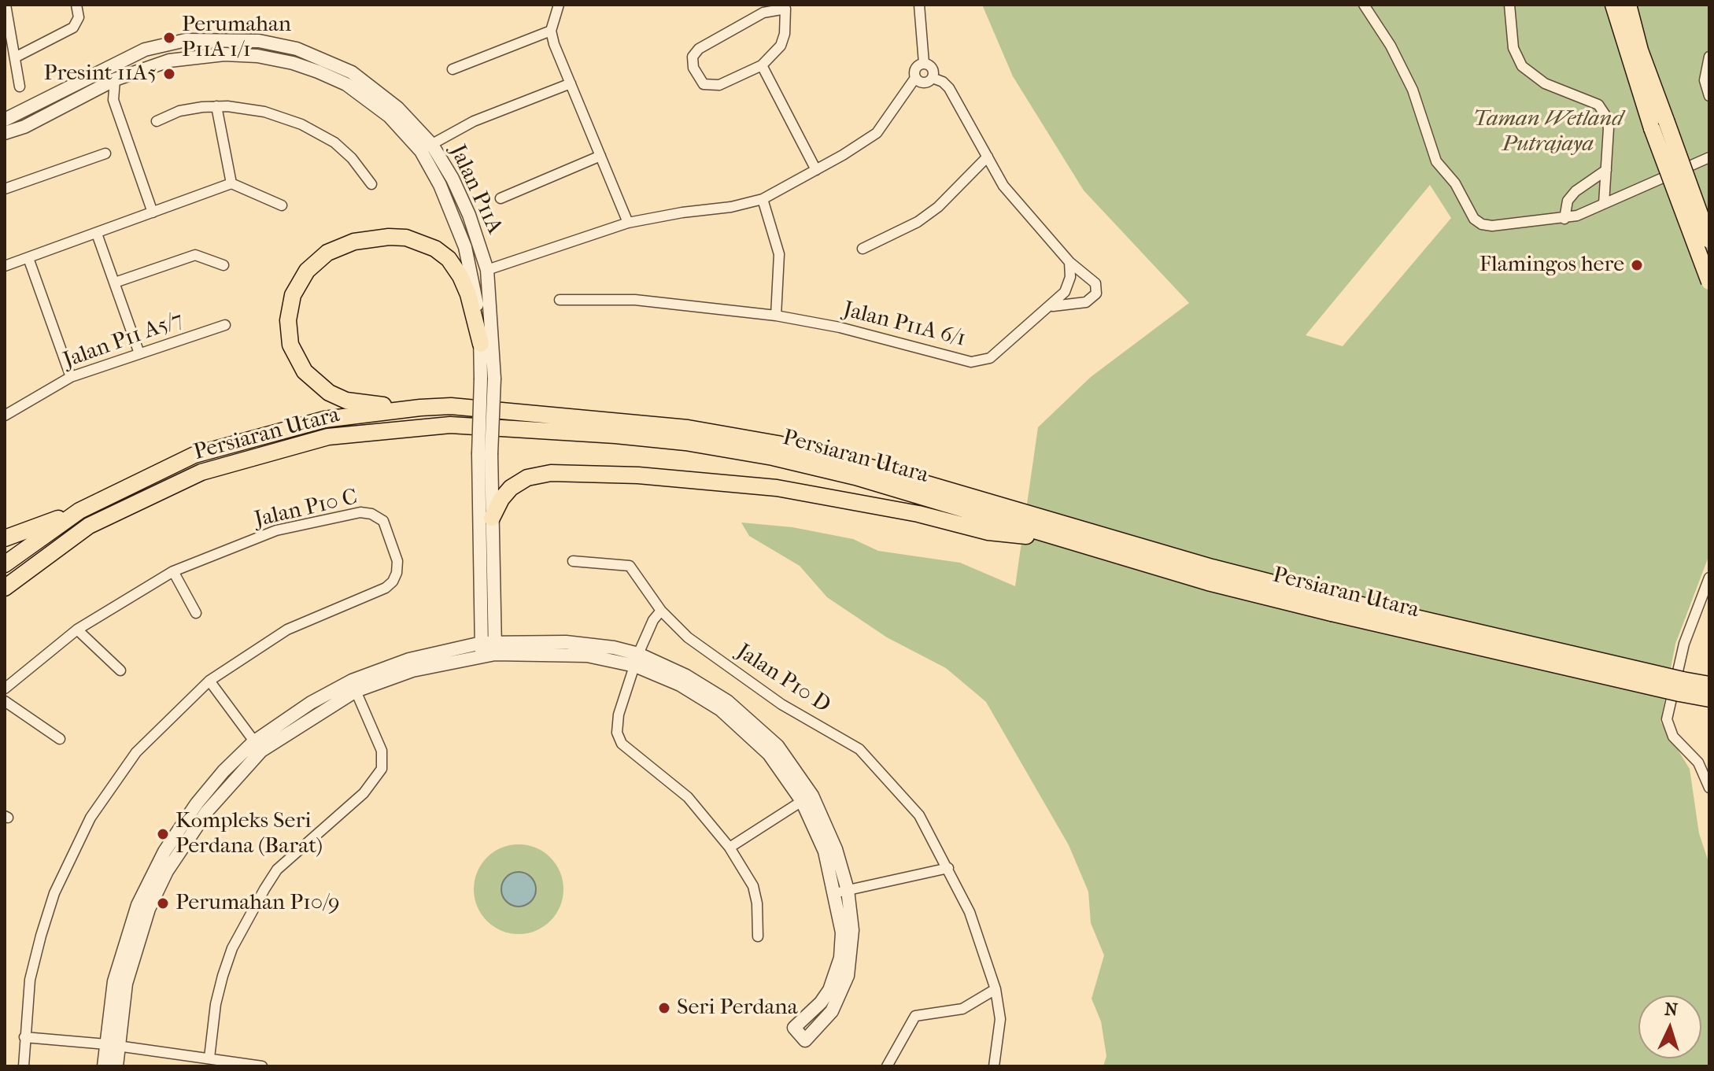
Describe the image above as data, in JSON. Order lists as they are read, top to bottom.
{
  "streets": {
    "main road": ["Persiaran Utara"],
    "street": [
      "Jalan P11A",
      "Jalan P11A 6/1",
      "Jalan P11 A5/7",
      "Jalan P10 C",
      "Jalan P10 D"
    ]
  },
  "parks": ["Taman Wetland Putrajaya"],
  "places": [
    "Perumahan P11A 1/1",
    "Presint 11A5",
    "Flamingos here",
    "Kompleks Seri Perdana (Barat)",
    "Perumahan P10/9",
    "Seri Perdana"
  ],
  "north": "top"
}
